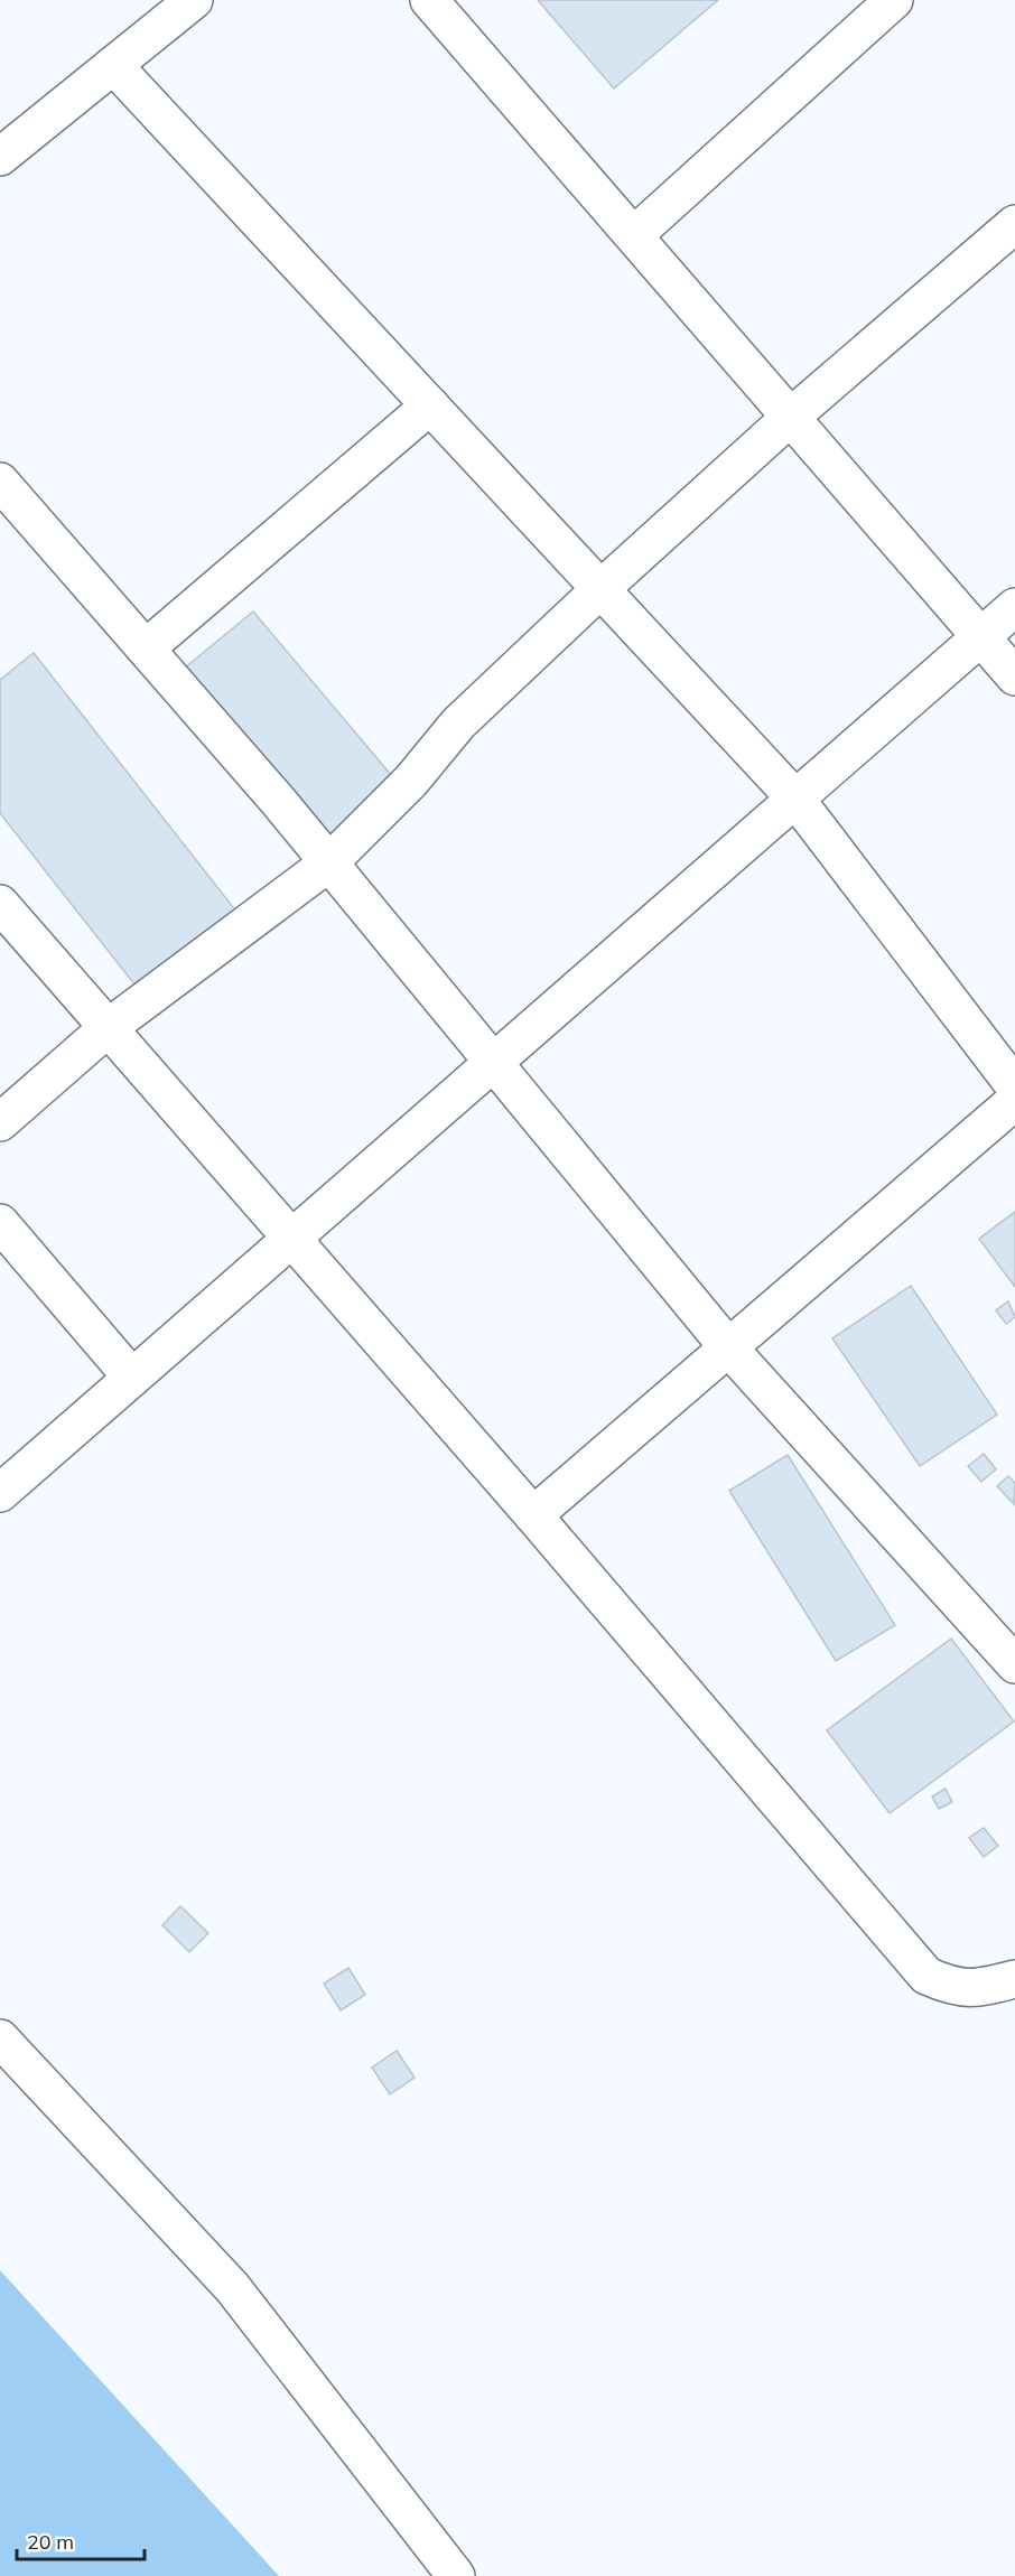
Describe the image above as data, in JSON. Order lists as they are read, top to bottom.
{
  "scale_bar": "20 m"
}
